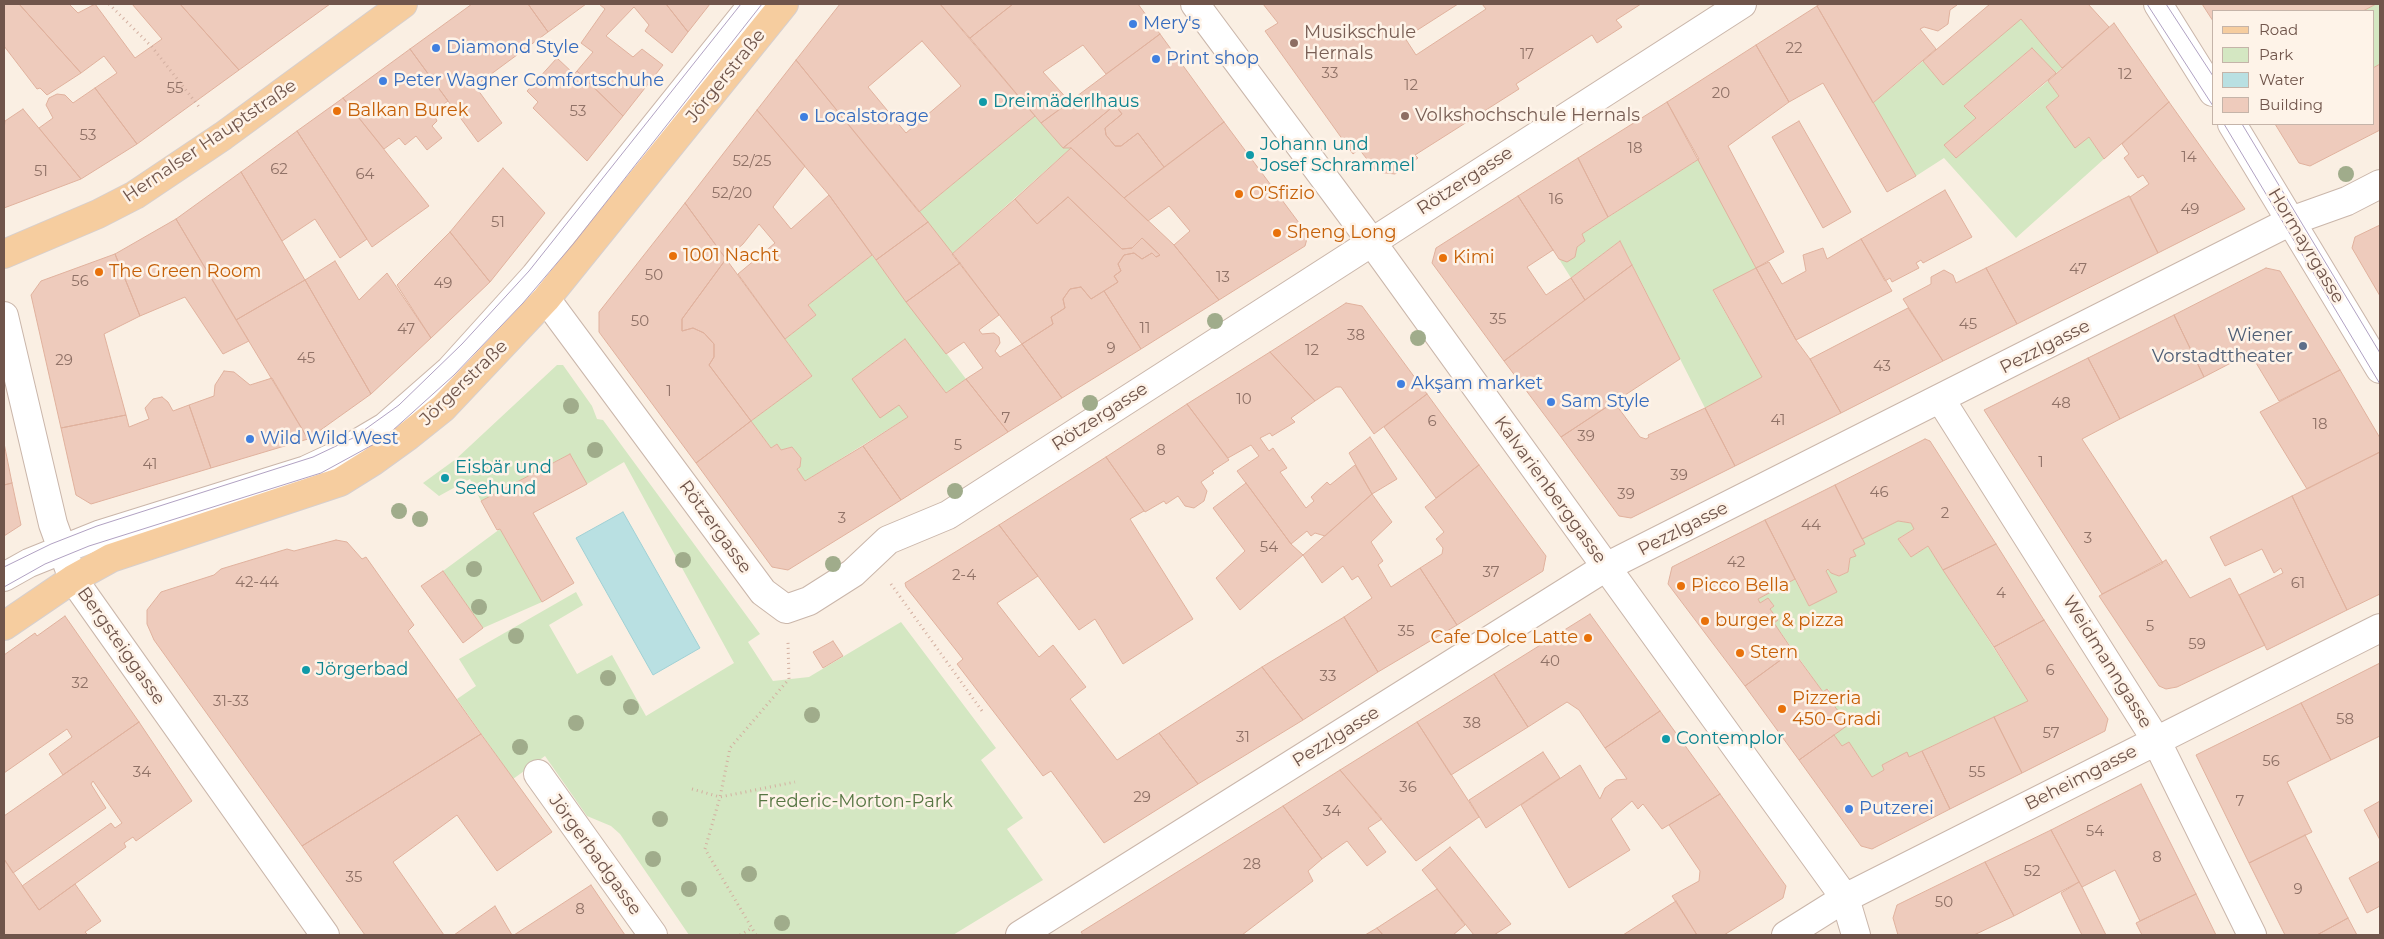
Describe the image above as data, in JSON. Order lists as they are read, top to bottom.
{
  "streets": {
    "main road": ["Jörgerstraße", "Hernalser Hauptstraße"],
    "street": [
      "Rötzergasse",
      "Hormayrgasse",
      "Pezzlgasse",
      "Kalvarienberggasse",
      "Bergsteiggasse",
      "Weidmanngasse",
      "Beheimgasse",
      "Jörgerbadgasse"
    ]
  },
  "crossings": [
    ["Jörgerstraße", "Rötzergasse"],
    ["Jörgerstraße", "Bergsteiggasse"],
    ["Rötzergasse", "Kalvarienberggasse"],
    ["Hormayrgasse", "Pezzlgasse"],
    ["Pezzlgasse", "Kalvarienberggasse"],
    ["Pezzlgasse", "Weidmanngasse"],
    ["Kalvarienberggasse", "Beheimgasse"],
    ["Weidmanngasse", "Beheimgasse"]
  ],
  "parks": ["Frederic-Morton-Park"],
  "places": [
    "Mery's",
    "Musikschule Hernals",
    "Diamond Style",
    "Print shop",
    "Peter Wagner Comfortschuhe",
    "Dreimäderlhaus",
    "Balkan Burek",
    "Volkshochschule Hernals",
    "Localstorage",
    "Johann und Josef Schrammel",
    "O'Sfizio",
    "Sheng Long",
    "1001 Nacht",
    "Kimi",
    "The Green Room",
    "Wiener Vorstadttheater",
    "Akşam market",
    "Sam Style",
    "Wild Wild West",
    "Eisbär und Seehund",
    "Picco Bella",
    "burger & pizza",
    "Cafe Dolce Latte",
    "Stern",
    "Jörgerbad",
    "Pizzeria 450-Gradi",
    "Contemplor",
    "Putzerei"
  ],
  "house_numbers": [
    "22",
    "17",
    "33",
    "12",
    "12",
    "55",
    "20",
    "53",
    "53",
    "18",
    "14",
    "52/25",
    "62",
    "51",
    "64",
    "52/20",
    "16",
    "49",
    "51",
    "47",
    "50",
    "13",
    "56",
    "49",
    "35",
    "50",
    "45",
    "11",
    "47",
    "38",
    "9",
    "12",
    "45",
    "29",
    "43",
    "1",
    "10",
    "48",
    "7",
    "41",
    "6",
    "18",
    "39",
    "5",
    "8",
    "1",
    "41",
    "39",
    "46",
    "39",
    "2",
    "3",
    "44",
    "3",
    "54",
    "42",
    "37",
    "2-4",
    "42-44",
    "61",
    "4",
    "5",
    "35",
    "59",
    "40",
    "6",
    "33",
    "32",
    "31-33",
    "58",
    "38",
    "57",
    "31",
    "56",
    "34",
    "55",
    "36",
    "29",
    "7",
    "34",
    "54",
    "8",
    "28",
    "52",
    "35",
    "9",
    "50",
    "8"
  ],
  "legend": [
    "Road",
    "Park",
    "Water",
    "Building"
  ]
}
